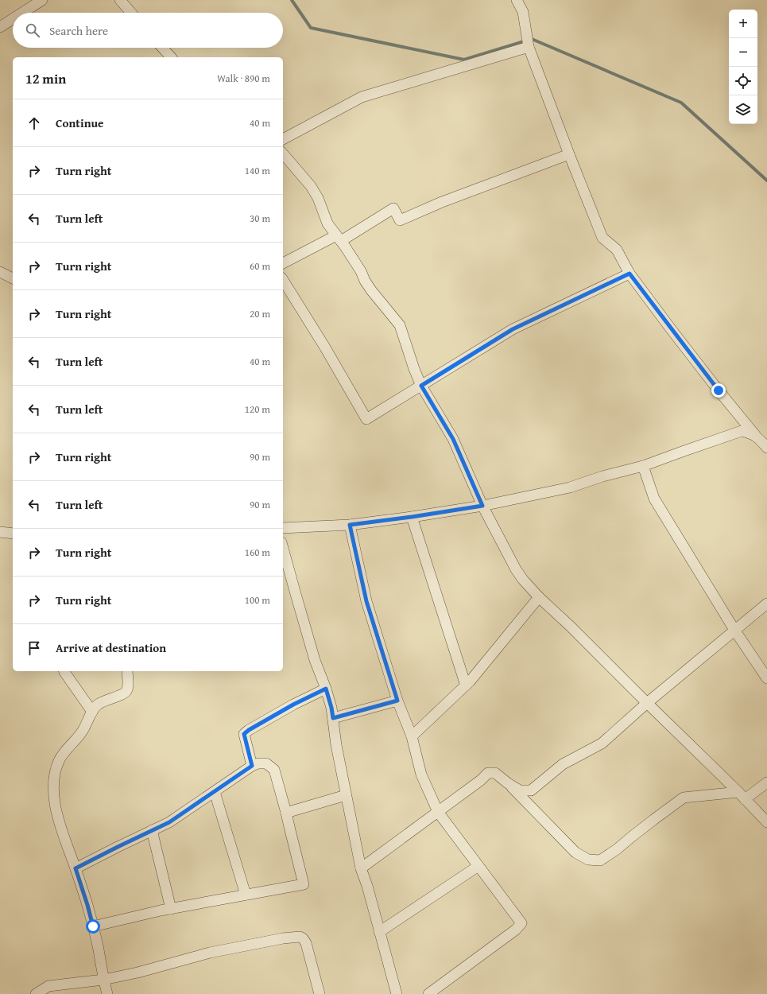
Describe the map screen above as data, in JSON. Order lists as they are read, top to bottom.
{
  "page": {
    "map_buttons": ["+", "−"],
    "search": "Search here",
    "heading": ["12 min", "Walk · 890 m"],
    "list": [
      ["Continue", "40 m"],
      ["Turn right", "140 m"],
      ["Turn left", "30 m"],
      ["Turn right", "60 m"],
      ["Turn right", "20 m"],
      ["Turn left", "40 m"],
      ["Turn left", "120 m"],
      ["Turn right", "90 m"],
      ["Turn left", "90 m"],
      ["Turn right", "160 m"],
      ["Turn right", "100 m"],
      "Arrive at destination"
    ]
  }
}
